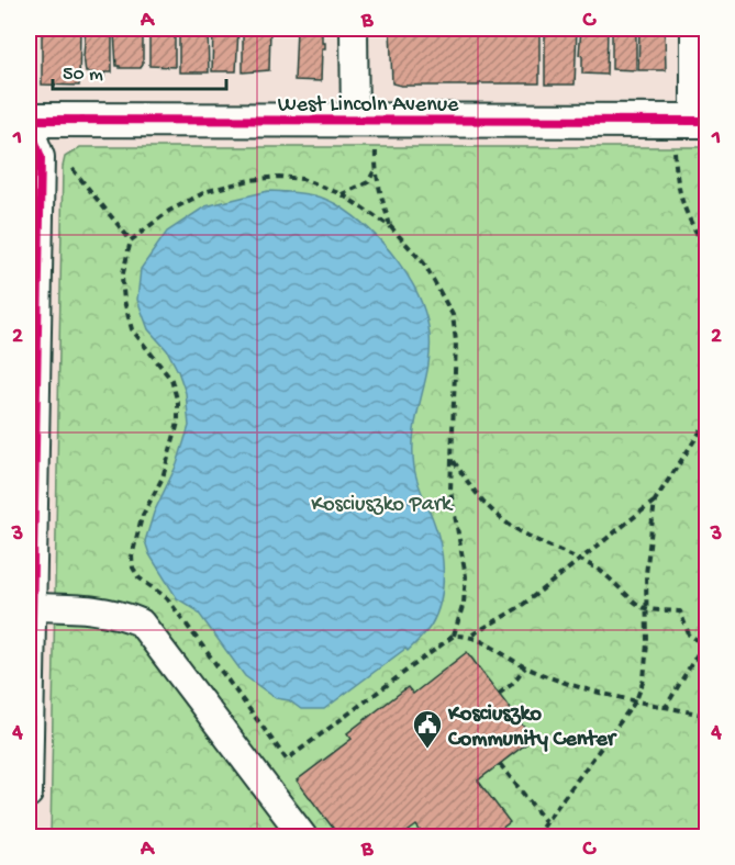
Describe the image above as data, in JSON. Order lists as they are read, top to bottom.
{
  "streets": {
    "main road": ["West Lincoln Avenue"]
  },
  "parks": ["Kosciuszko Park"],
  "places": {
    "public building": ["Kosciuszko Community Center"]
  },
  "scale_bar": "50 m",
  "grid": {
    "columns": ["A", "B", "C"],
    "rows": [
      "1",
      "2",
      "3",
      "4"
    ]
  }
}
